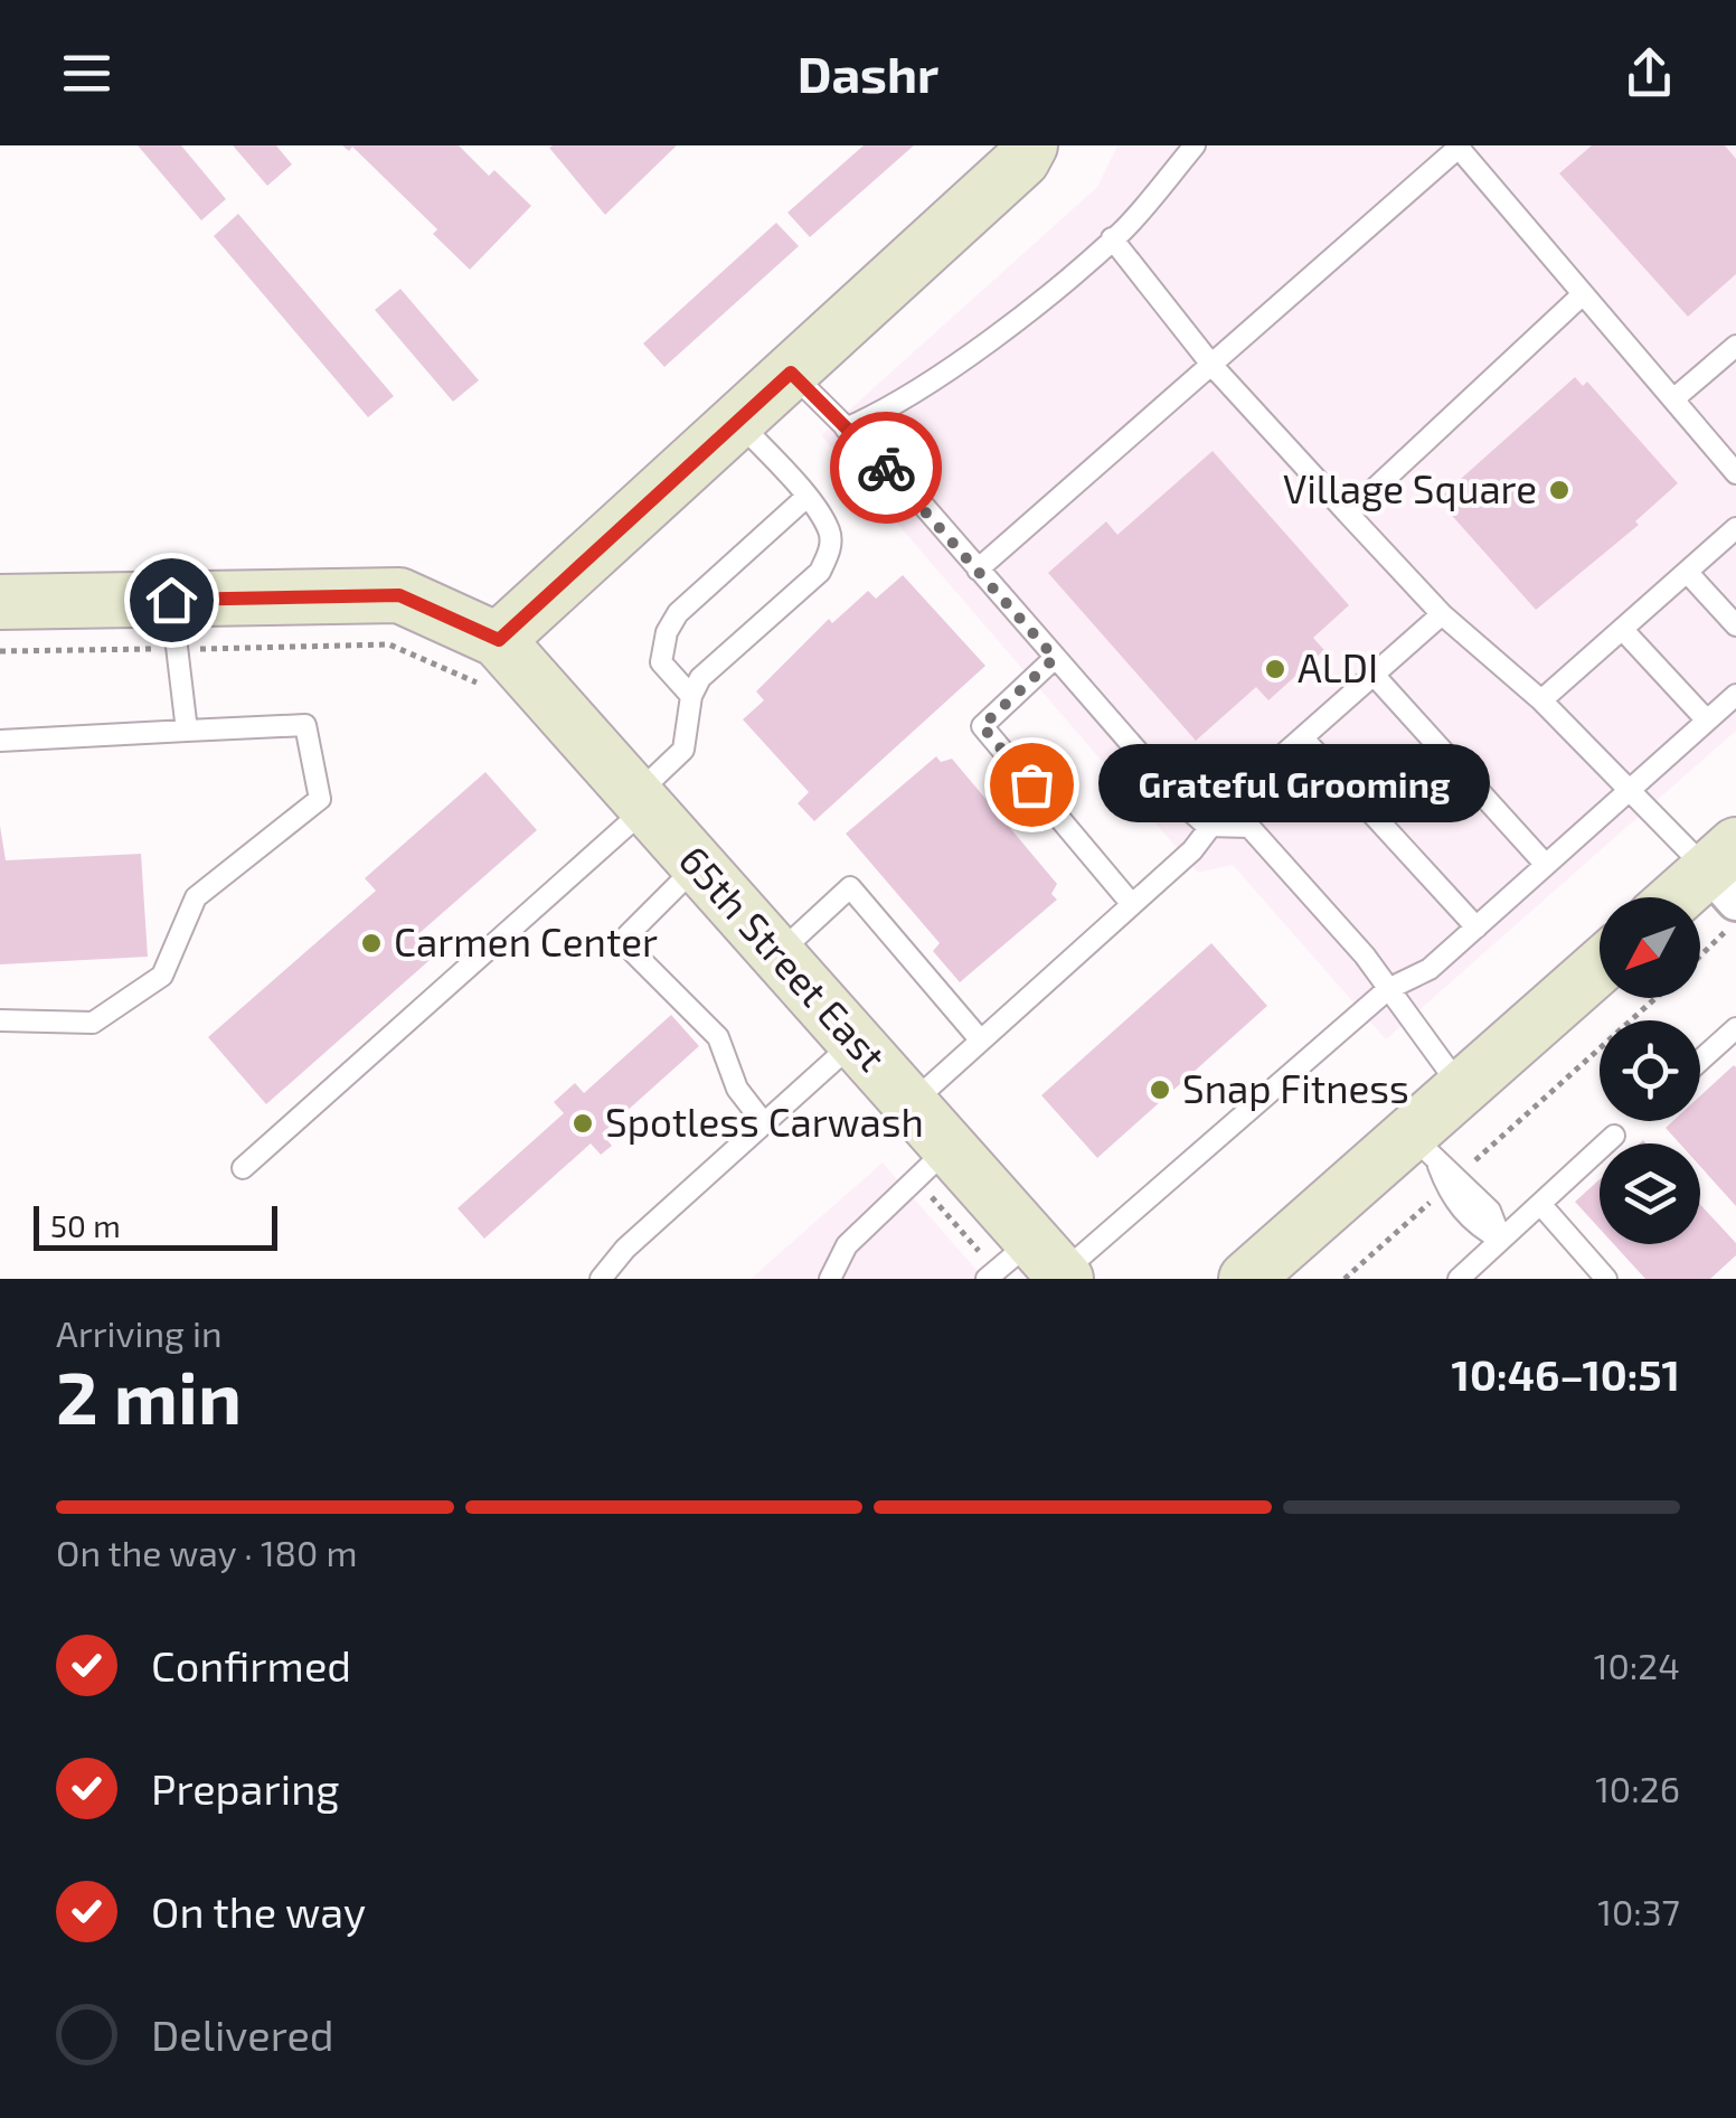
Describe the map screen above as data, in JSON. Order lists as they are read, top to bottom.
{
  "streets": {
    "street": ["65th Street East"]
  },
  "places": [
    "Village Square",
    "ALDI",
    "Grateful Grooming",
    "Carmen Center",
    "Snap Fitness",
    "Spotless Carwash"
  ],
  "scale_bar": "50 m",
  "north": "bottom left",
  "page": {
    "header": "Dashr",
    "bubble": "Grateful Grooming",
    "scale": "50 m",
    "heading": ["2 min", "Arriving in", "10:46–10:51"],
    "bar": "On the way · 180 m",
    "list": [
      ["Confirmed", "10:24"],
      ["Preparing", "10:26"],
      ["On the way", "10:37"],
      "Delivered"
    ]
  }
}
